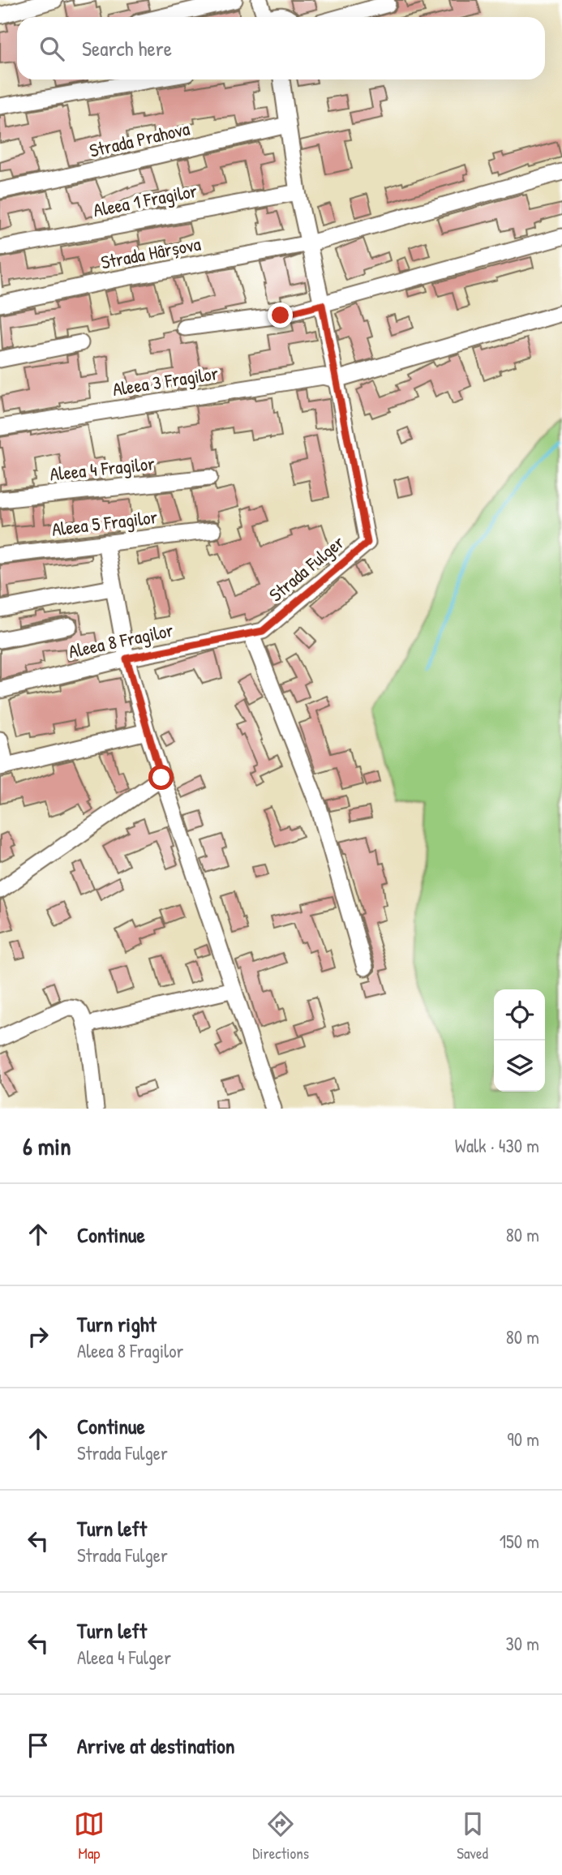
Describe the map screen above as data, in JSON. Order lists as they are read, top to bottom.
{
  "streets": {
    "street": [
      "Strada Prahova",
      "Aleea 1 Fragilor",
      "Strada Hârșova",
      "Aleea 3 Fragilor",
      "Aleea 4 Fragilor",
      "Aleea 5 Fragilor",
      "Strada Fulger",
      "Aleea 8 Fragilor"
    ]
  },
  "crossings": [
    ["Strada Prahova", "Strada Fulger"],
    ["Aleea 1 Fragilor", "Strada Fulger"],
    ["Strada Hârșova", "Strada Fulger"],
    ["Aleea 3 Fragilor", "Strada Fulger"],
    ["Strada Fulger", "Aleea 8 Fragilor"]
  ],
  "page": {
    "search": "Search here",
    "heading": ["6 min", "Walk · 430 m"],
    "list": [
      ["Continue", "80 m"],
      ["Turn right", "Aleea 8 Fragilor", "80 m"],
      ["Continue", "Strada Fulger", "90 m"],
      ["Turn left", "Strada Fulger", "150 m"],
      ["Turn left", "Aleea 4 Fulger", "30 m"],
      "Arrive at destination"
    ],
    "nav": ["Map", "Directions", "Saved"]
  }
}
